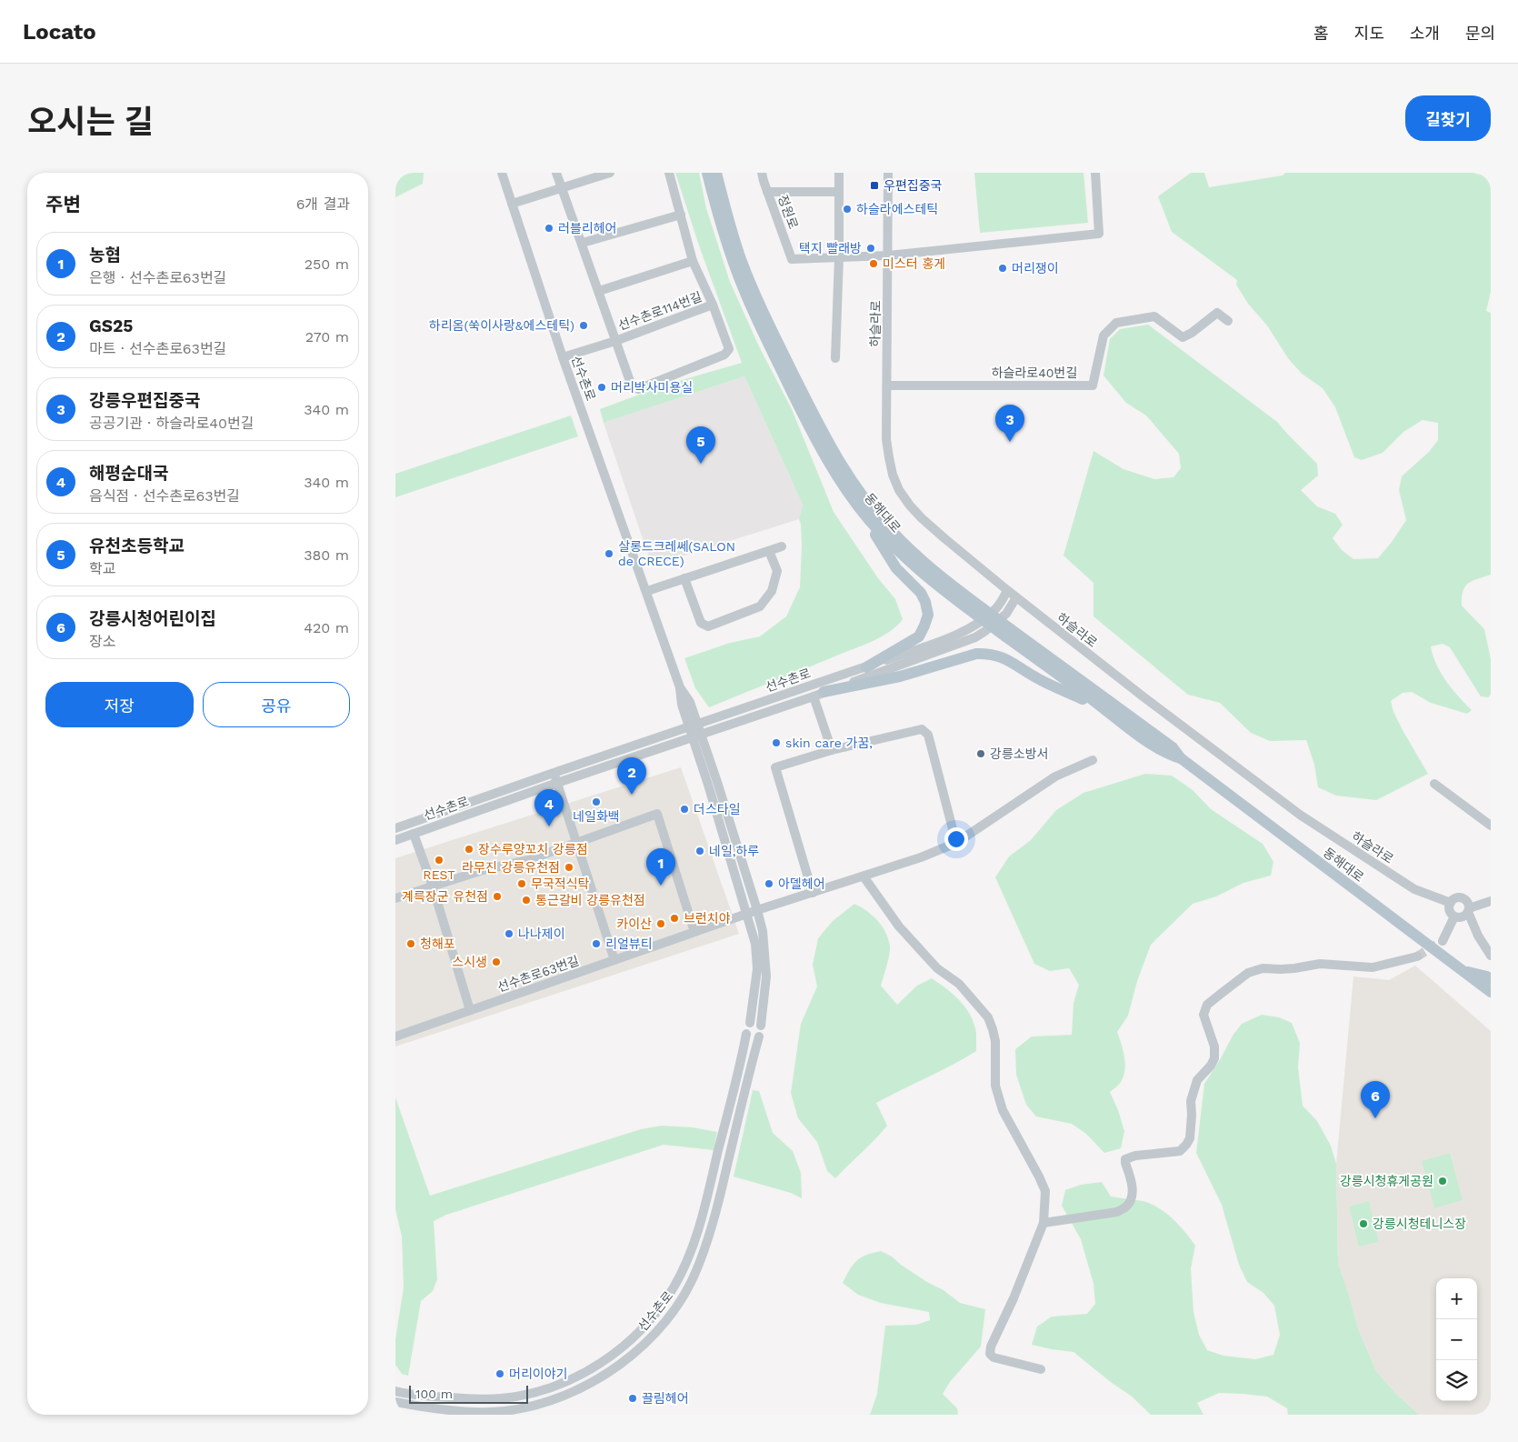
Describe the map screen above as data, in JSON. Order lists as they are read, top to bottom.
{
  "streets": {
    "main road": ["동해대로"],
    "street": [
      "정원로",
      "선수촌로114번길",
      "하슬라로",
      "하슬라로40번길",
      "선수촌로",
      "선수촌로63번길"
    ]
  },
  "crossings": [
    ["선수촌로114번길", "선수촌로"],
    ["하슬라로", "하슬라로40번길"],
    ["하슬라로", "선수촌로"]
  ],
  "places": {
    "transit": ["우편집중국"],
    "other": [
      "하슬라에스테틱",
      "러블리헤어",
      "택지 빨래방",
      "미스터 홍게",
      "머리쟁이",
      "하리옴(쑥이사랑&에스테틱)",
      "머리박사미용실",
      "살롱드크레쎄(SALON de CRECE)",
      "skin care 가꿈,",
      "강릉소방서",
      "네일화백",
      "더스타일",
      "장수루양꼬치 강릉점",
      "네일,하루",
      "REST",
      "라무진 강릉유천점",
      "무국적식탁",
      "아델헤어",
      "계륵장군 유천점",
      "통근갈비 강릉유천점",
      "브런치야",
      "카이산",
      "나나제이",
      "청해포",
      "리얼뷰티",
      "스시생",
      "강릉시청휴게공원",
      "강릉시청테니스장",
      "머리이야기",
      "끌림헤어"
    ]
  },
  "scale_bar": "100 m",
  "page": {
    "header": "Locato",
    "nav": [
      "홈",
      "지도",
      "소개",
      "문의"
    ],
    "title": "오시는 길",
    "buttons": [
      "길찾기",
      ["저장", "공유"]
    ],
    "heading": ["주변", "6개 결과"],
    "list": [
      {
        "mark": "1",
        "name": "농협",
        "note": "은행 · 선수촌로63번길",
        "value": "250 m"
      },
      {
        "mark": "2",
        "name": "GS25",
        "note": "마트 · 선수촌로63번길",
        "value": "270 m"
      },
      {
        "mark": "3",
        "name": "강릉우편집중국",
        "note": "공공기관 · 하슬라로40번길",
        "value": "340 m"
      },
      {
        "mark": "4",
        "name": "해평순대국",
        "note": "음식점 · 선수촌로63번길",
        "value": "340 m"
      },
      {
        "mark": "5",
        "name": "유천초등학교",
        "note": "학교",
        "value": "380 m"
      },
      {
        "mark": "6",
        "name": "강릉시청어린이집",
        "note": "장소",
        "value": "420 m"
      }
    ],
    "pins": [
      "3",
      "5",
      "2",
      "4",
      "1",
      "6"
    ],
    "map_buttons": ["+", "−"],
    "scale": "100 m"
  }
}
